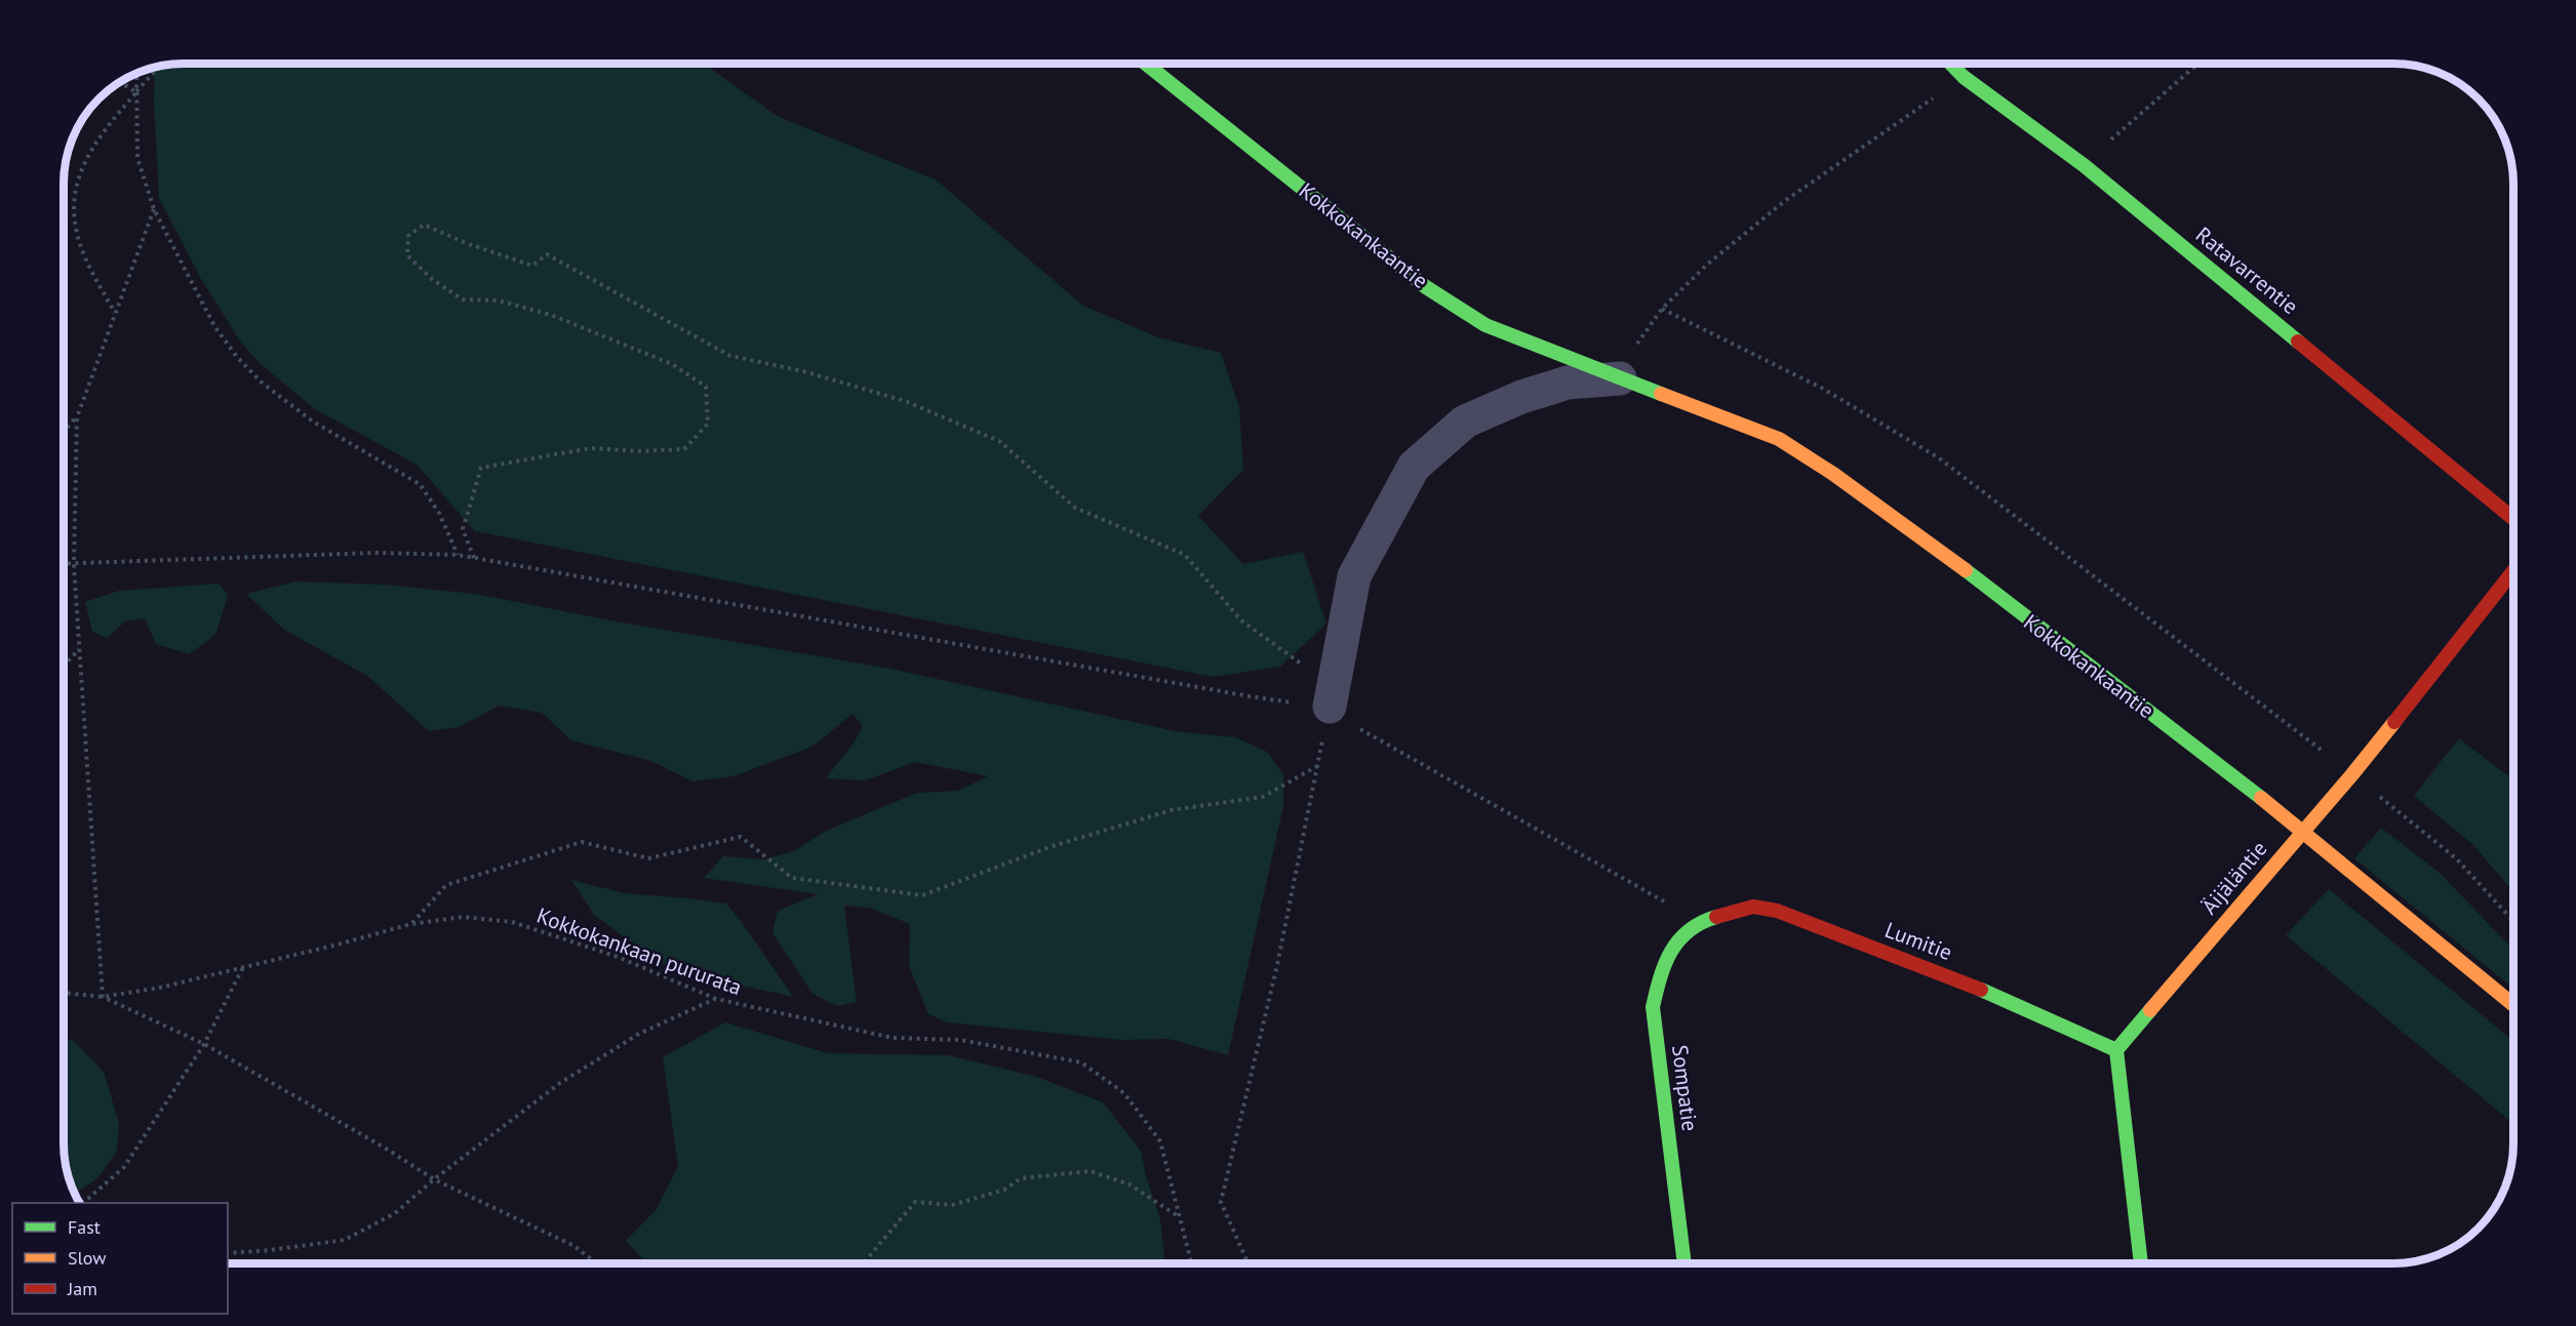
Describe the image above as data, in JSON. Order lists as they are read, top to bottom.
{
  "streets": {
    "street": [
      "Kokkokankaantie",
      "Ratavarrentie",
      "Äijäläntie",
      "Lumitie",
      "Sompatie"
    ],
    "path": ["Kokkokankaan pururata"]
  },
  "crossings": [
    ["Kokkokankaantie", "Äijäläntie"],
    ["Äijäläntie", "Lumitie"],
    ["Lumitie", "Sompatie"]
  ],
  "legend": ["Fast", "Slow", "Jam"]
}
